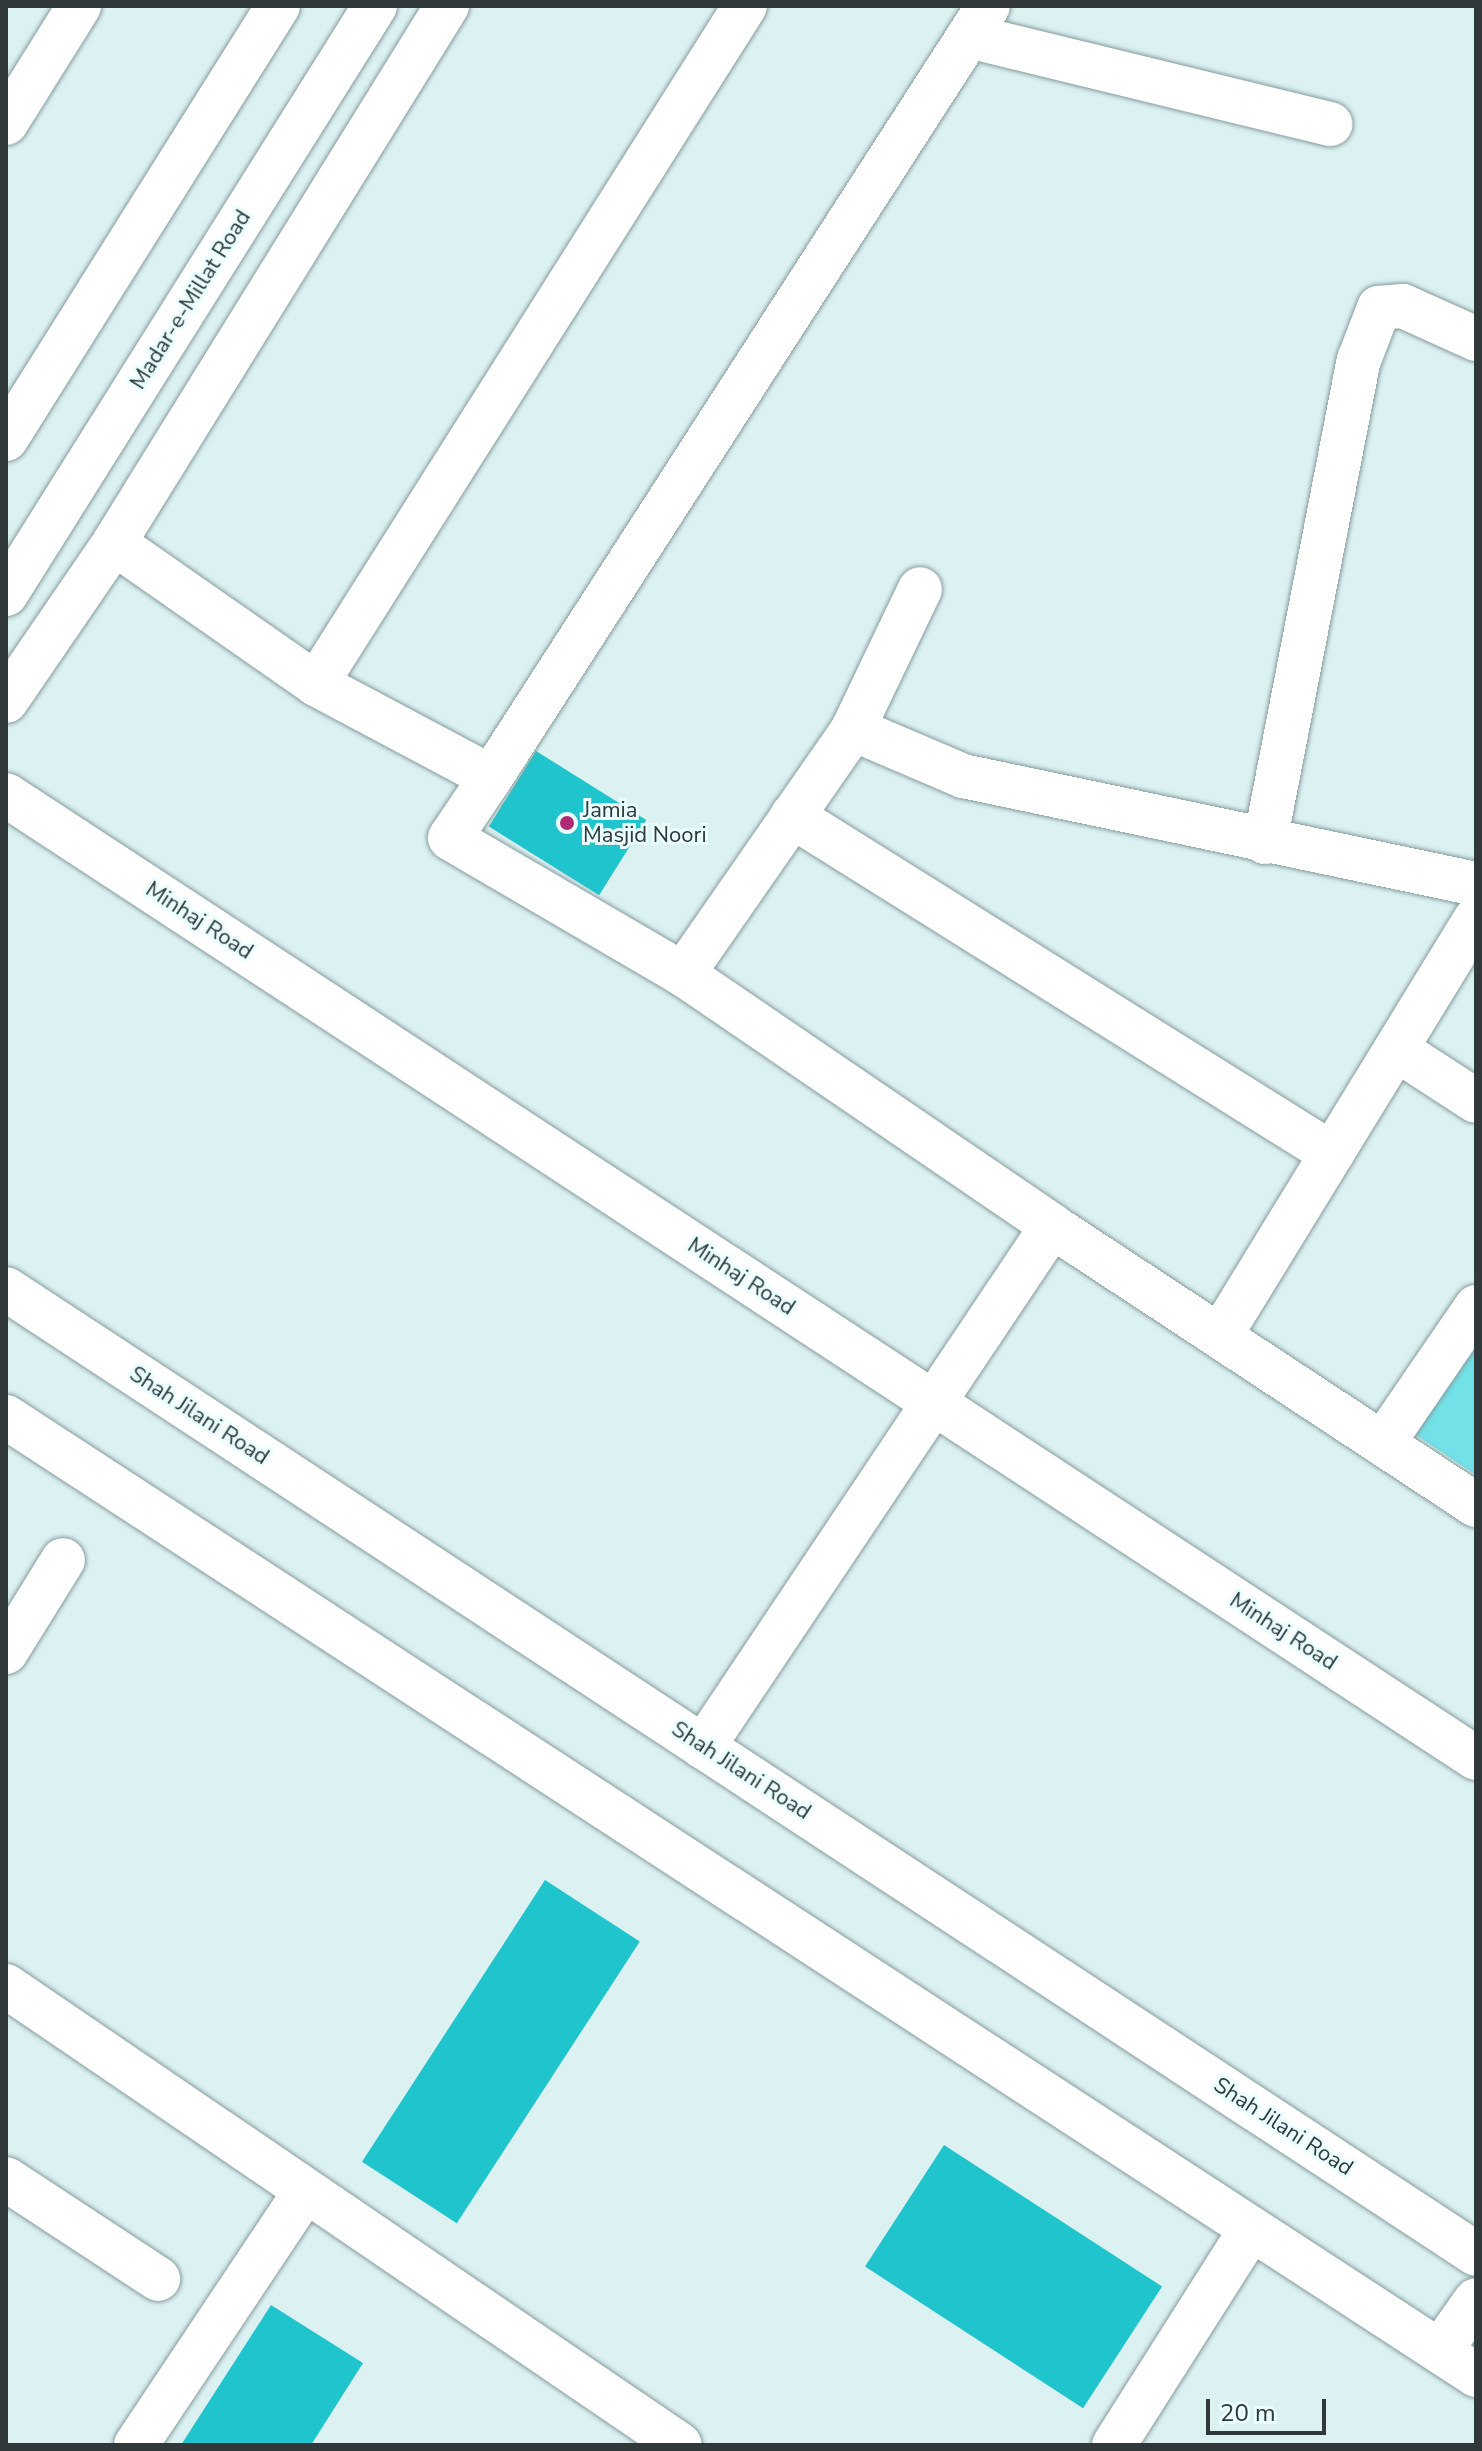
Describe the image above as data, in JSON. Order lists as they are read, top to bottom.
{
  "streets": {
    "street": ["Madar-e-Millat Road", "Minhaj Road", "Shah Jilani Road"]
  },
  "places": ["Jamia Masjid Noori"],
  "scale_bar": "20 m"
}
